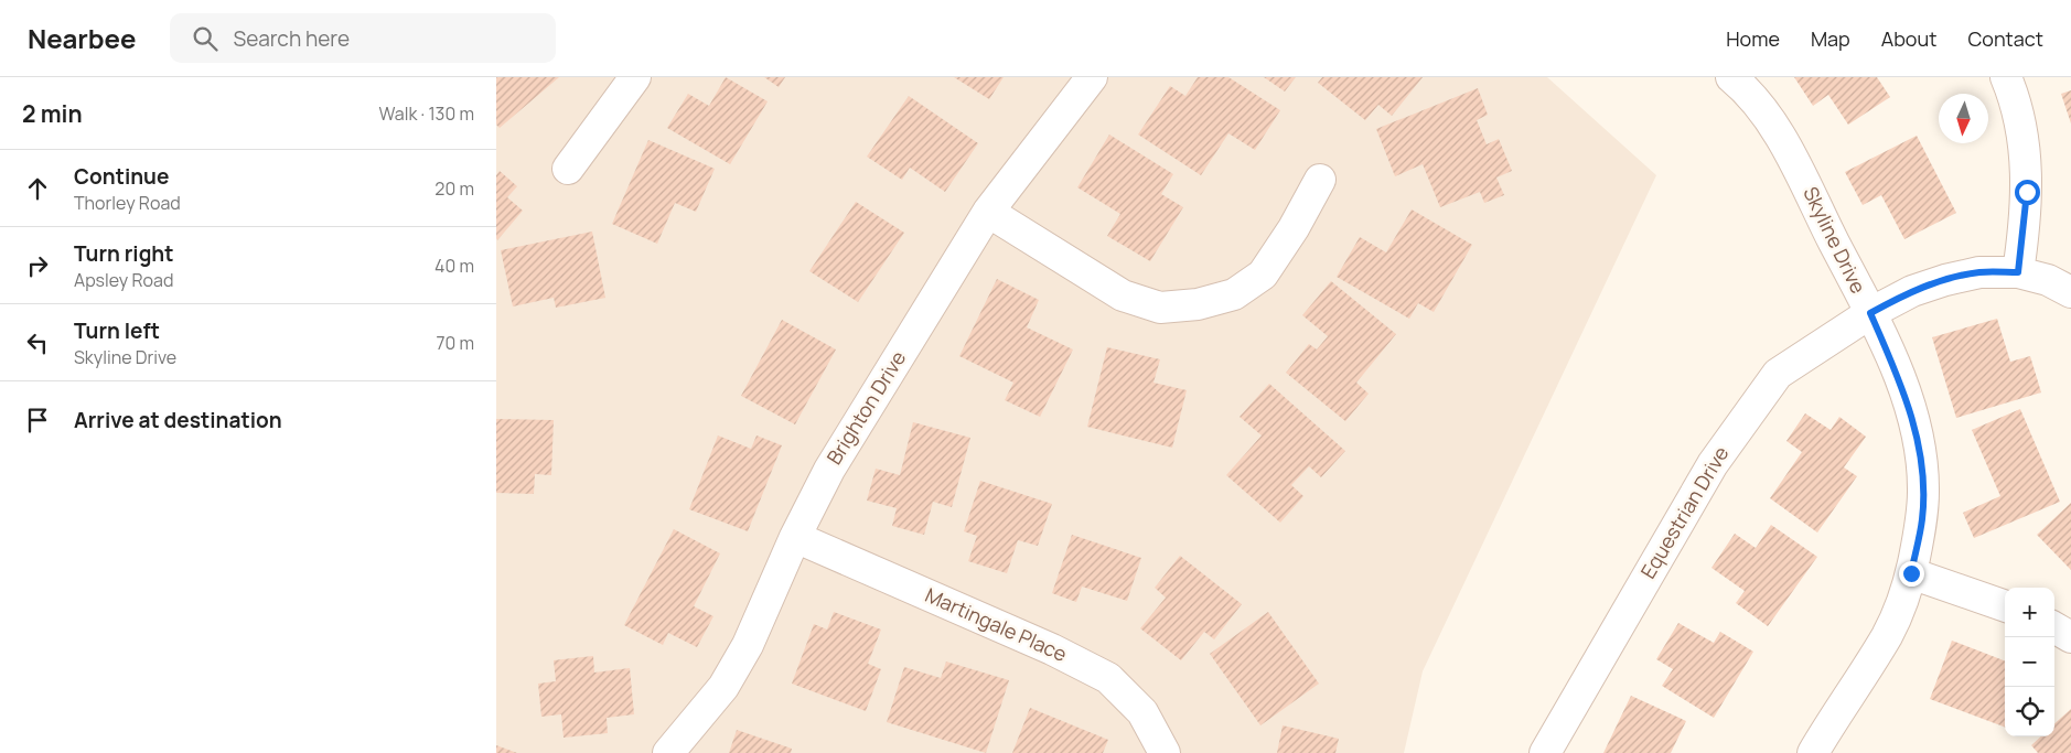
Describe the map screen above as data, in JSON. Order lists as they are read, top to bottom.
{
  "streets": {
    "street": [
      "Skyline Drive",
      "Brighton Drive",
      "Equestrian Drive",
      "Martingale Place"
    ]
  },
  "crossings": [
    ["Skyline Drive", "Equestrian Drive"],
    ["Brighton Drive", "Martingale Place"]
  ],
  "north": "bottom",
  "page": {
    "header": "Nearbee",
    "search": "Search here",
    "nav": [
      "Home",
      "Map",
      "About",
      "Contact"
    ],
    "heading": ["2 min", "Walk · 130 m"],
    "list": [
      ["Continue", "Thorley Road", "20 m"],
      ["Turn right", "Apsley Road", "40 m"],
      ["Turn left", "Skyline Drive", "70 m"],
      "Arrive at destination"
    ],
    "map_buttons": ["+", "−"]
  }
}
